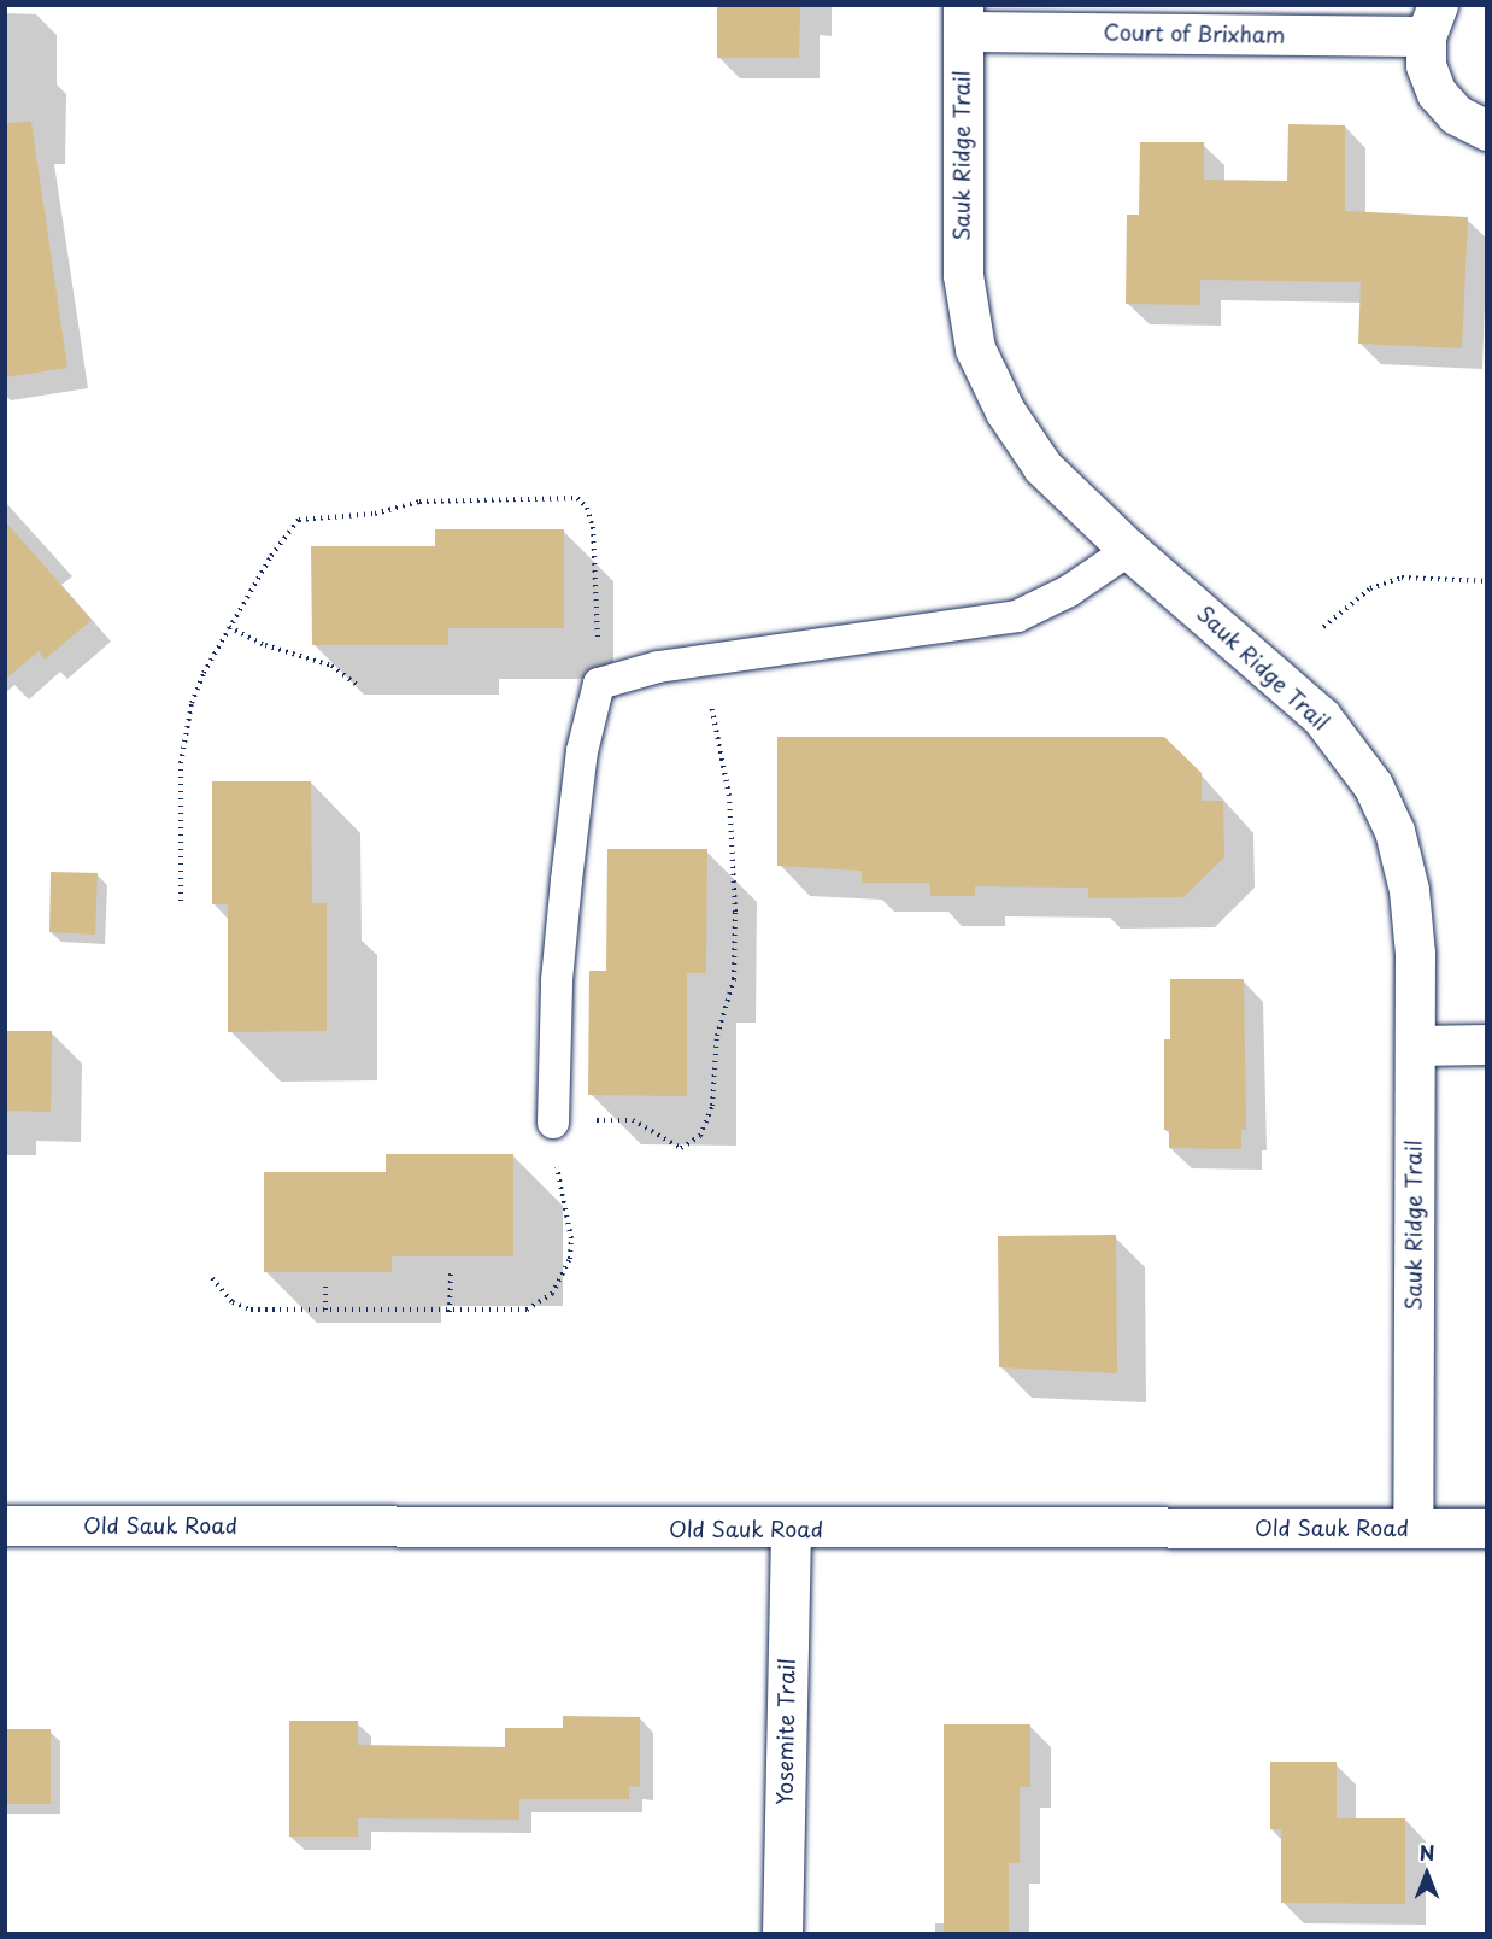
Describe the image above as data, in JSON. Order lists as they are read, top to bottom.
{
  "streets": {
    "street": [
      "Court of Brixham",
      "Sauk Ridge Trail",
      "Old Sauk Road",
      "Yosemite Trail"
    ]
  },
  "crossings": [
    ["Court of Brixham", "Sauk Ridge Trail"],
    ["Sauk Ridge Trail", "Old Sauk Road"],
    ["Old Sauk Road", "Yosemite Trail"]
  ],
  "north": "top"
}
